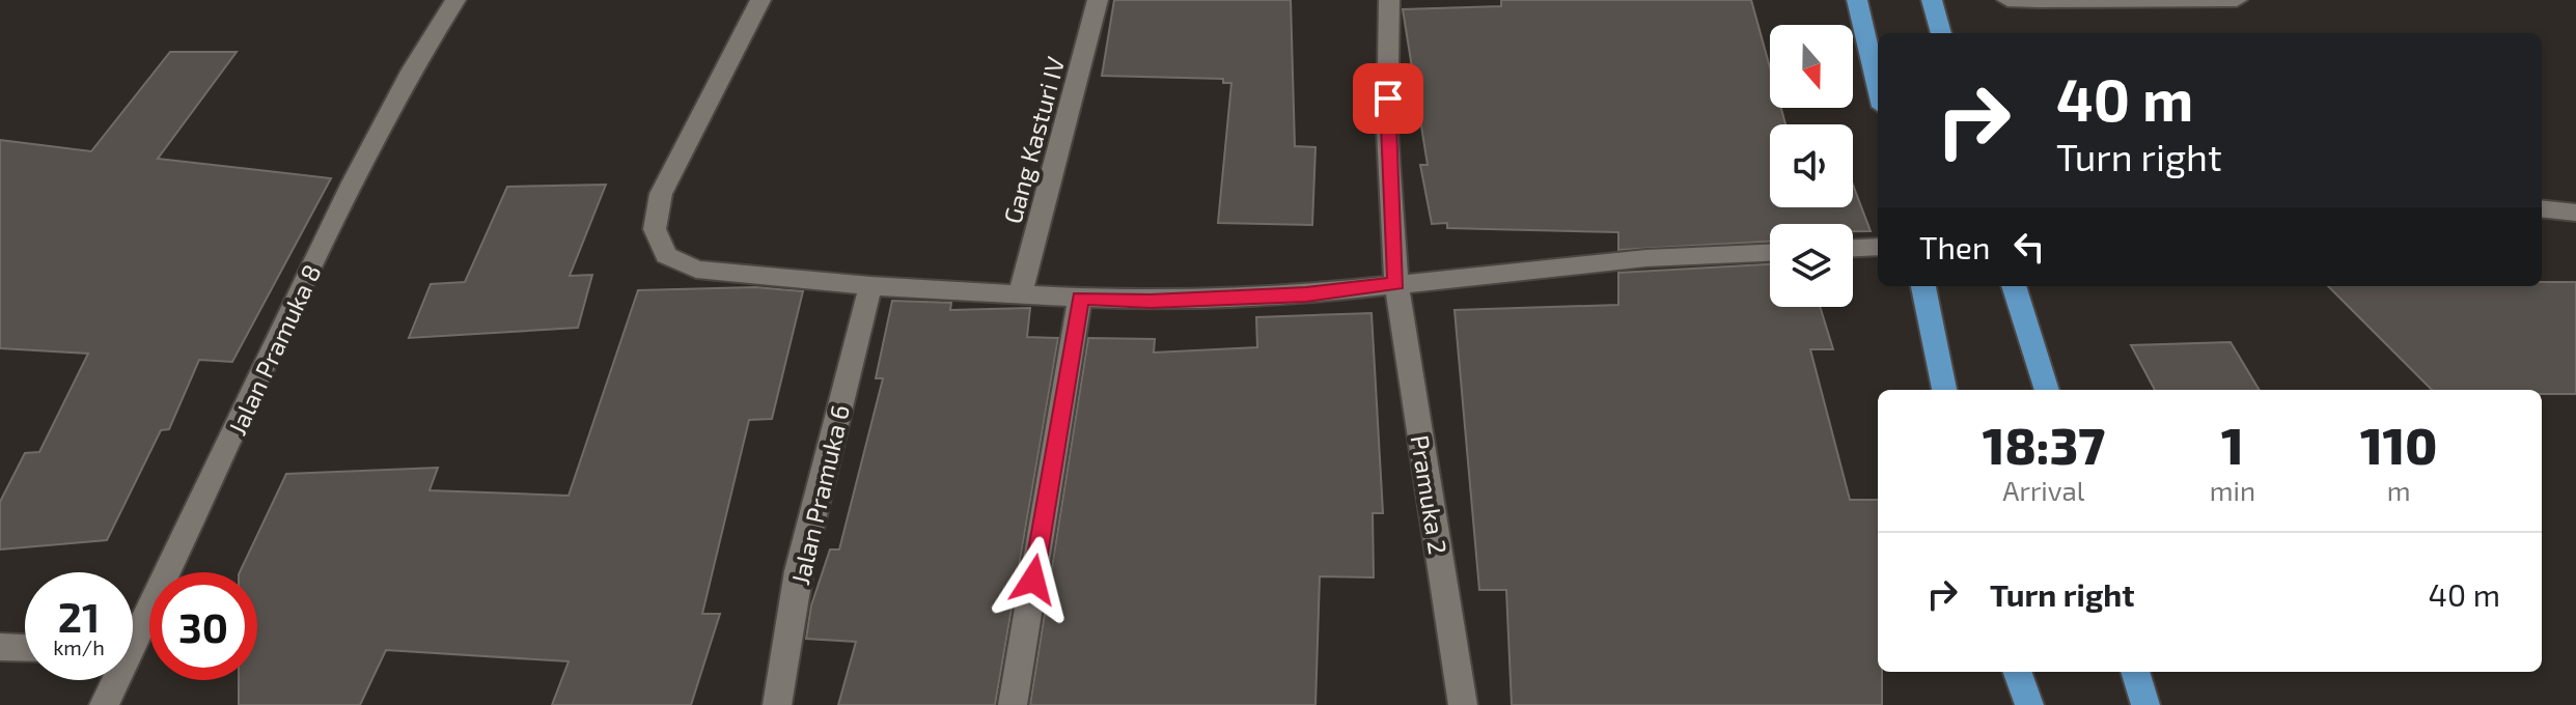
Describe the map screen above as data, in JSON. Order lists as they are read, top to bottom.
{
  "streets": {
    "street": [
      "Gang Kasturi IV",
      "Jalan Pramuka 8",
      "Jalan Pramuka 6",
      "Pramuka 2"
    ]
  },
  "north": "bottom",
  "page": {
    "turn": ["40 m", "Turn right"],
    "then": "Then",
    "eta": [
      "18:37",
      "Arrival",
      "1",
      "min",
      "110",
      "m"
    ],
    "list": [
      {
        "name": "Turn right",
        "value": "40 m"
      }
    ],
    "speed": "21 km/h",
    "limit": "30"
  }
}
